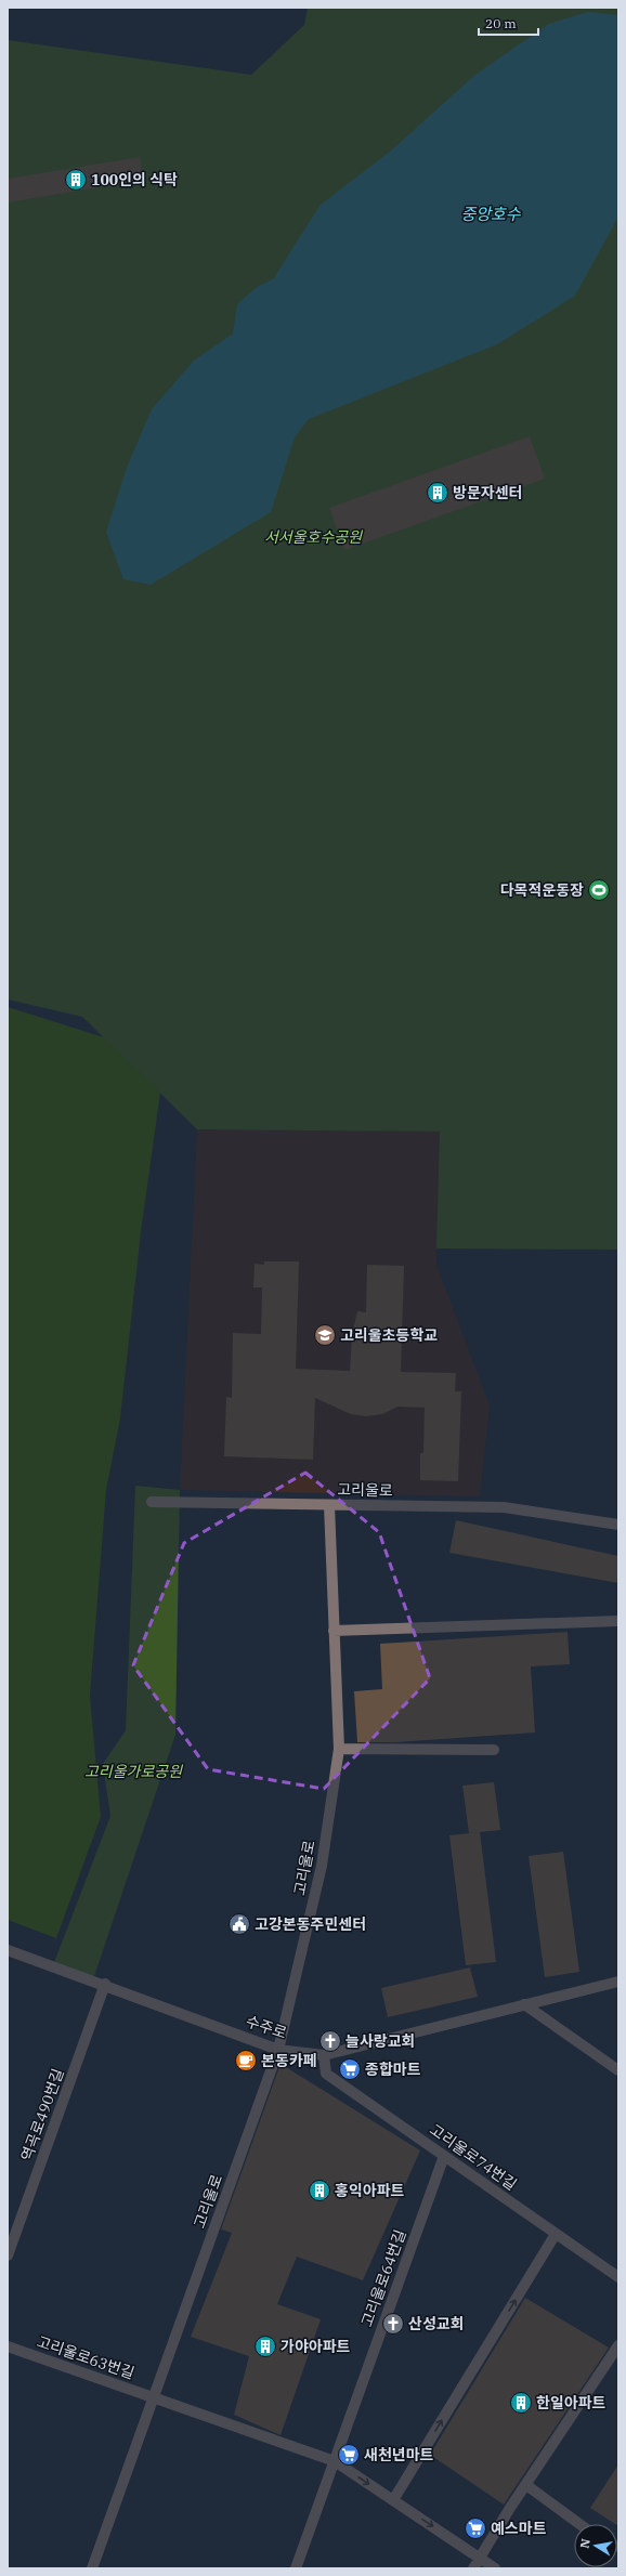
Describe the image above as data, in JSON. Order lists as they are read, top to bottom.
{
  "streets": {
    "street": [
      "고리울로",
      "수주로",
      "역곡로490번길",
      "고리울로74번길",
      "고리울로64번길",
      "고리울로63번길"
    ]
  },
  "crossings": [
    ["고리울로", "수주로"],
    ["고리울로", "고리울로63번길"],
    ["수주로", "역곡로490번길"],
    ["수주로", "고리울로74번길"],
    ["고리울로74번길", "고리울로64번길"]
  ],
  "water": ["중앙호수"],
  "parks": ["서서울호수공원", "고리울가로공원"],
  "places": {
    "building": [
      "100인의 식탁",
      "방문자센터",
      "홍익아파트",
      "가야아파트",
      "한일아파트"
    ],
    "sports": ["다목적운동장"],
    "school or university": ["고리울초등학교"],
    "public building": ["고강본동주민센터"],
    "church": ["늘사랑교회", "산성교회"],
    "cafe": ["본동카페"],
    "supermarket": ["종합마트", "새천년마트", "예스마트"]
  },
  "scale_bar": "20 m",
  "north": "left"
}
